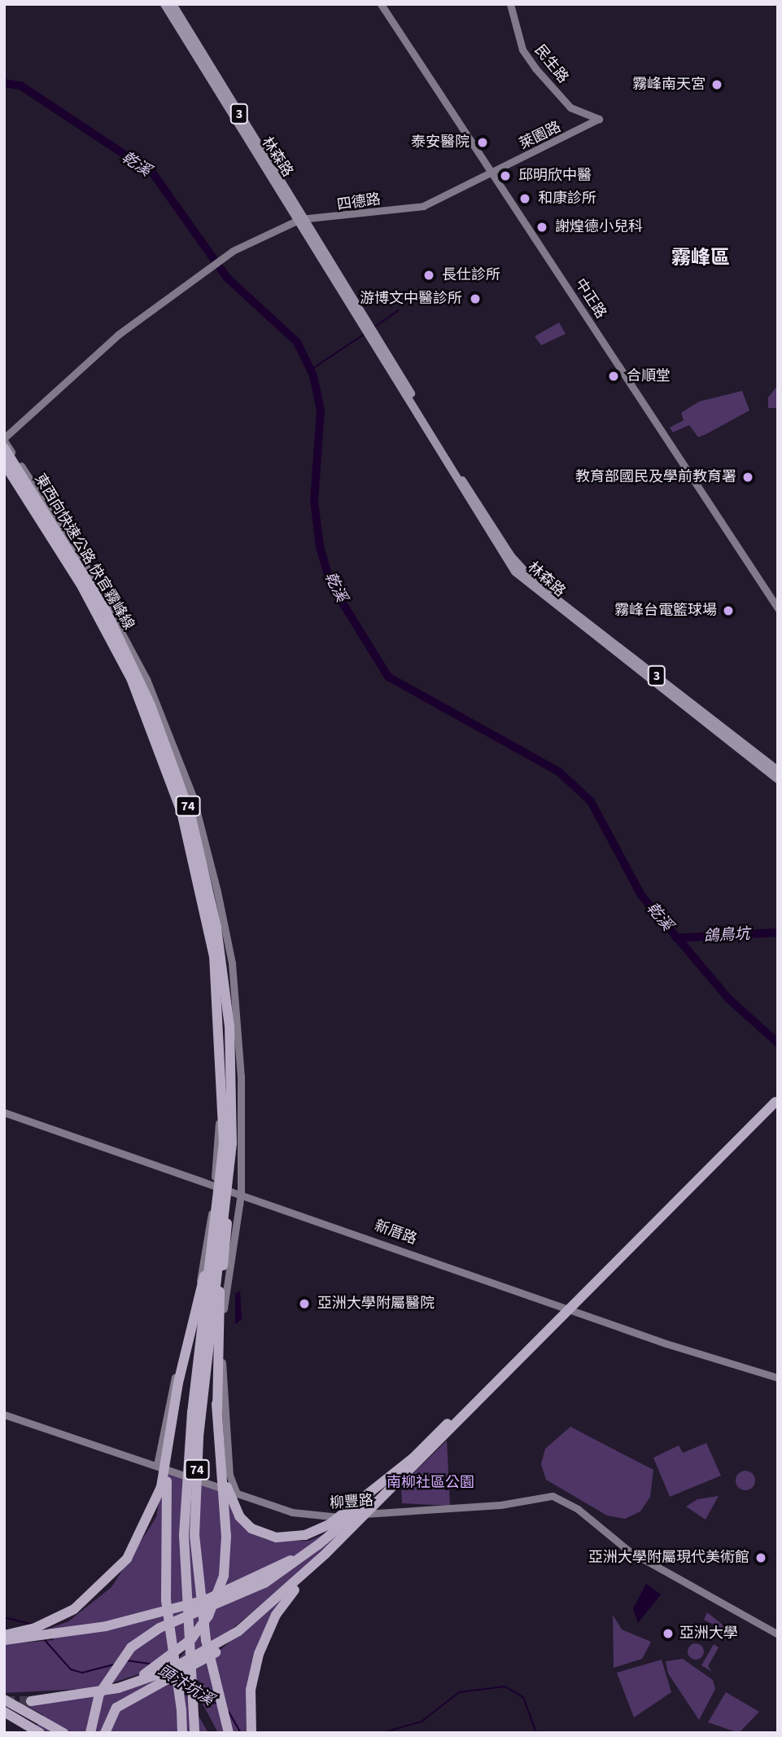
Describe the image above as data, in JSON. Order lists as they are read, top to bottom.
{
  "streets": {
    "highway": ["東西向快速公路 快官霧峰線", "74"],
    "main road": ["3", "林森路"],
    "street": [
      "民生路",
      "萊園路",
      "四德路",
      "中正路",
      "新厝路",
      "柳豐路"
    ]
  },
  "crossings": [
    ["民生路", "萊園路"],
    ["萊園路", "四德路"],
    ["萊園路", "中正路"],
    ["林森路", "四德路"],
    ["四德路", "中正路"],
    ["東西向快速公路 快官霧峰線", "74"]
  ],
  "districts": ["霧峰區"],
  "water": ["乾溪", "鴿鳥坑", "頭汴坑溪"],
  "parks": ["南柳社區公園"],
  "places": [
    "霧峰南天宮",
    "泰安醫院",
    "邱明欣中醫",
    "和康診所",
    "謝煌德小兒科",
    "長仕診所",
    "游博文中醫診所",
    "合順堂",
    "教育部國民及學前教育署",
    "霧峰台電籃球場",
    "亞洲大學附屬醫院",
    "亞洲大學附屬現代美術館",
    "亞洲大學"
  ]
}
